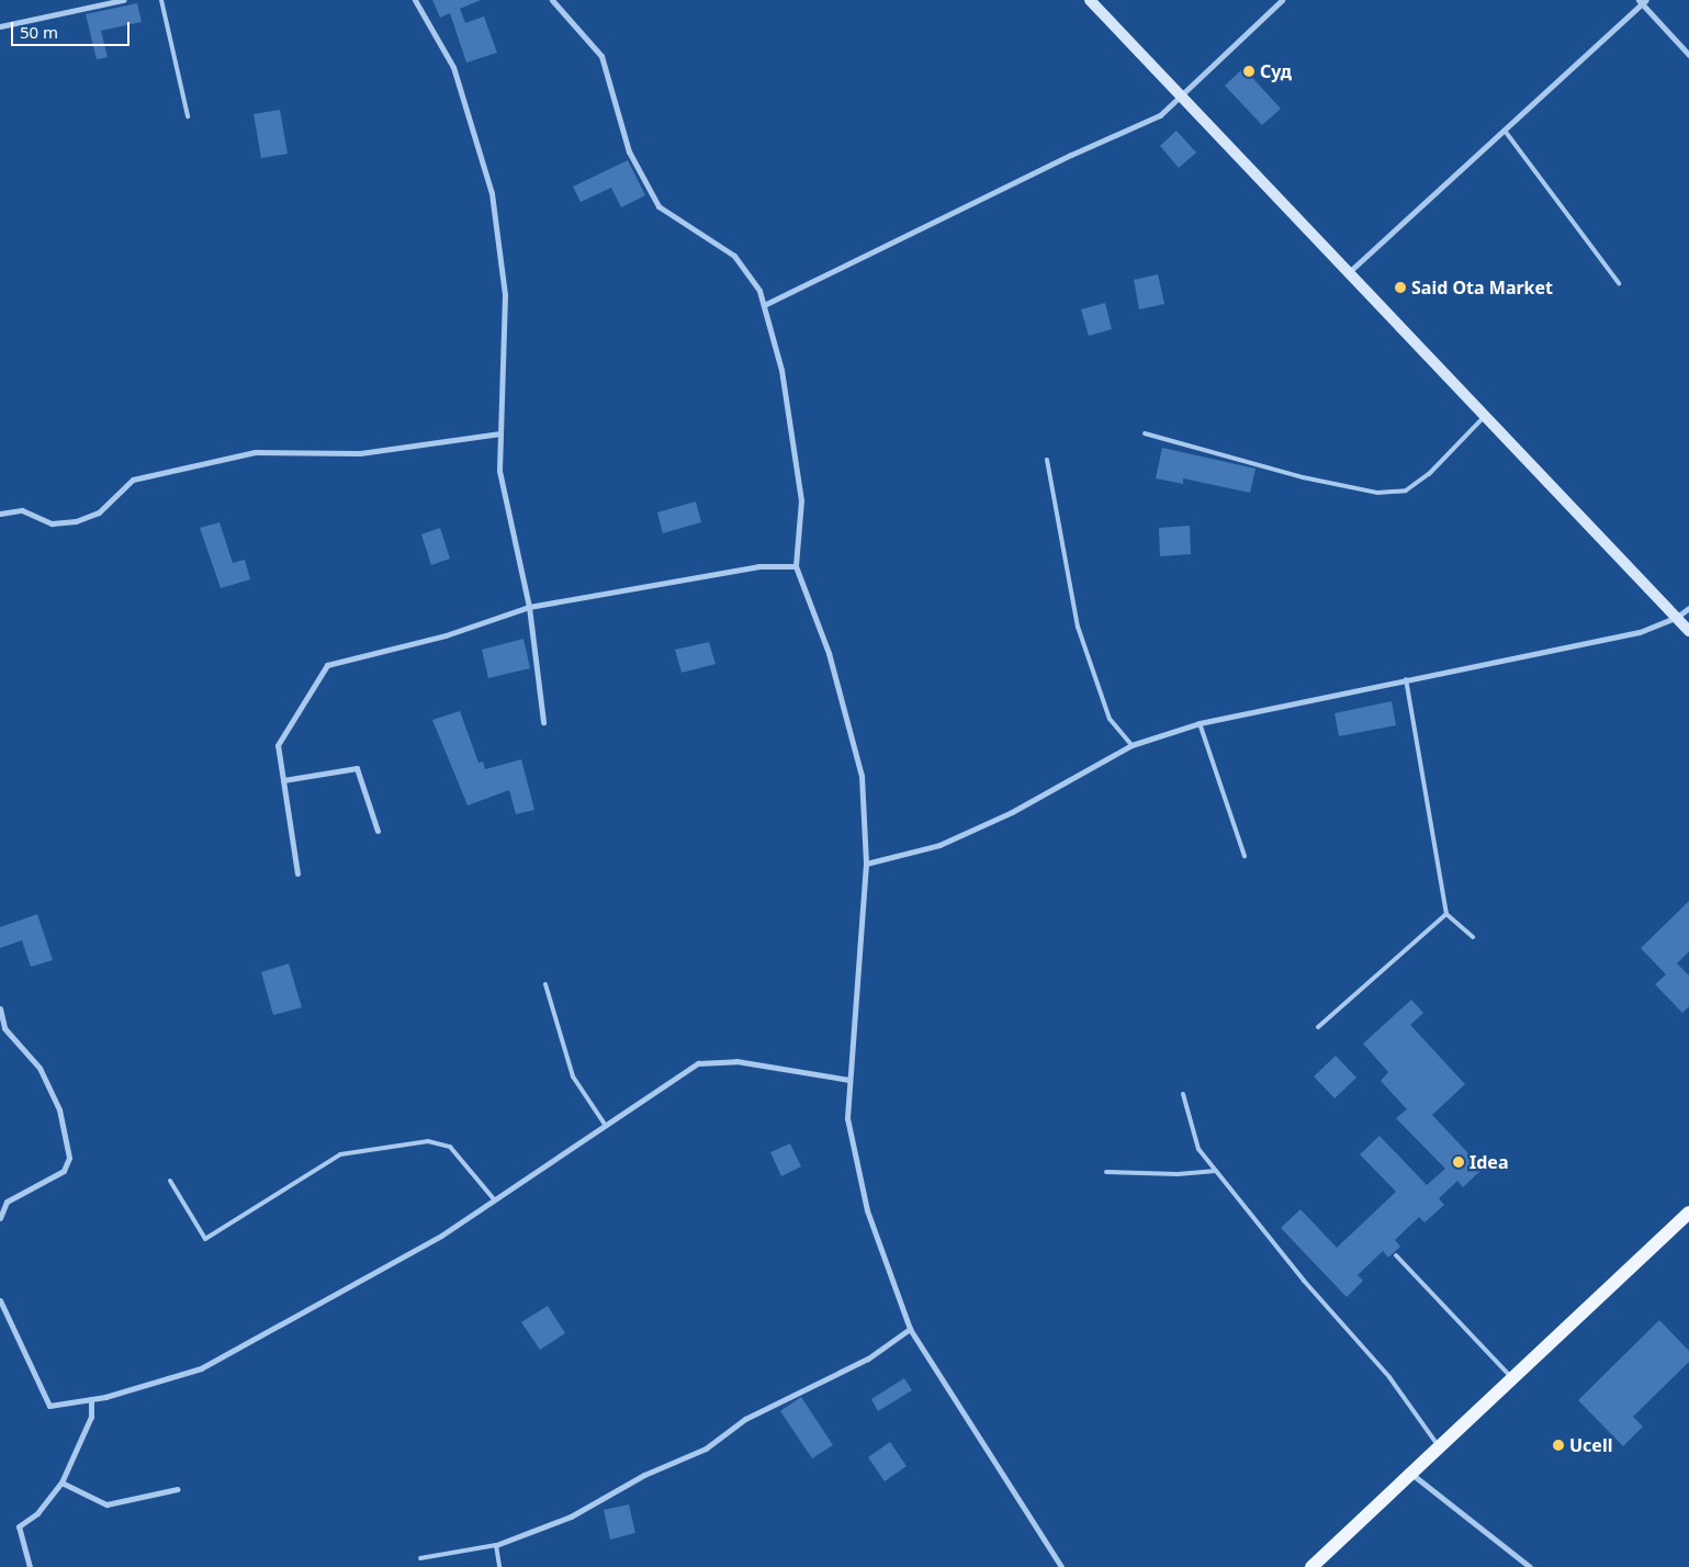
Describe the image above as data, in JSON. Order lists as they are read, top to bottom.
{
  "places": [
    "Суд",
    "Said Ota Market",
    "Idea",
    "Ucell"
  ],
  "scale_bar": "50 m"
}
